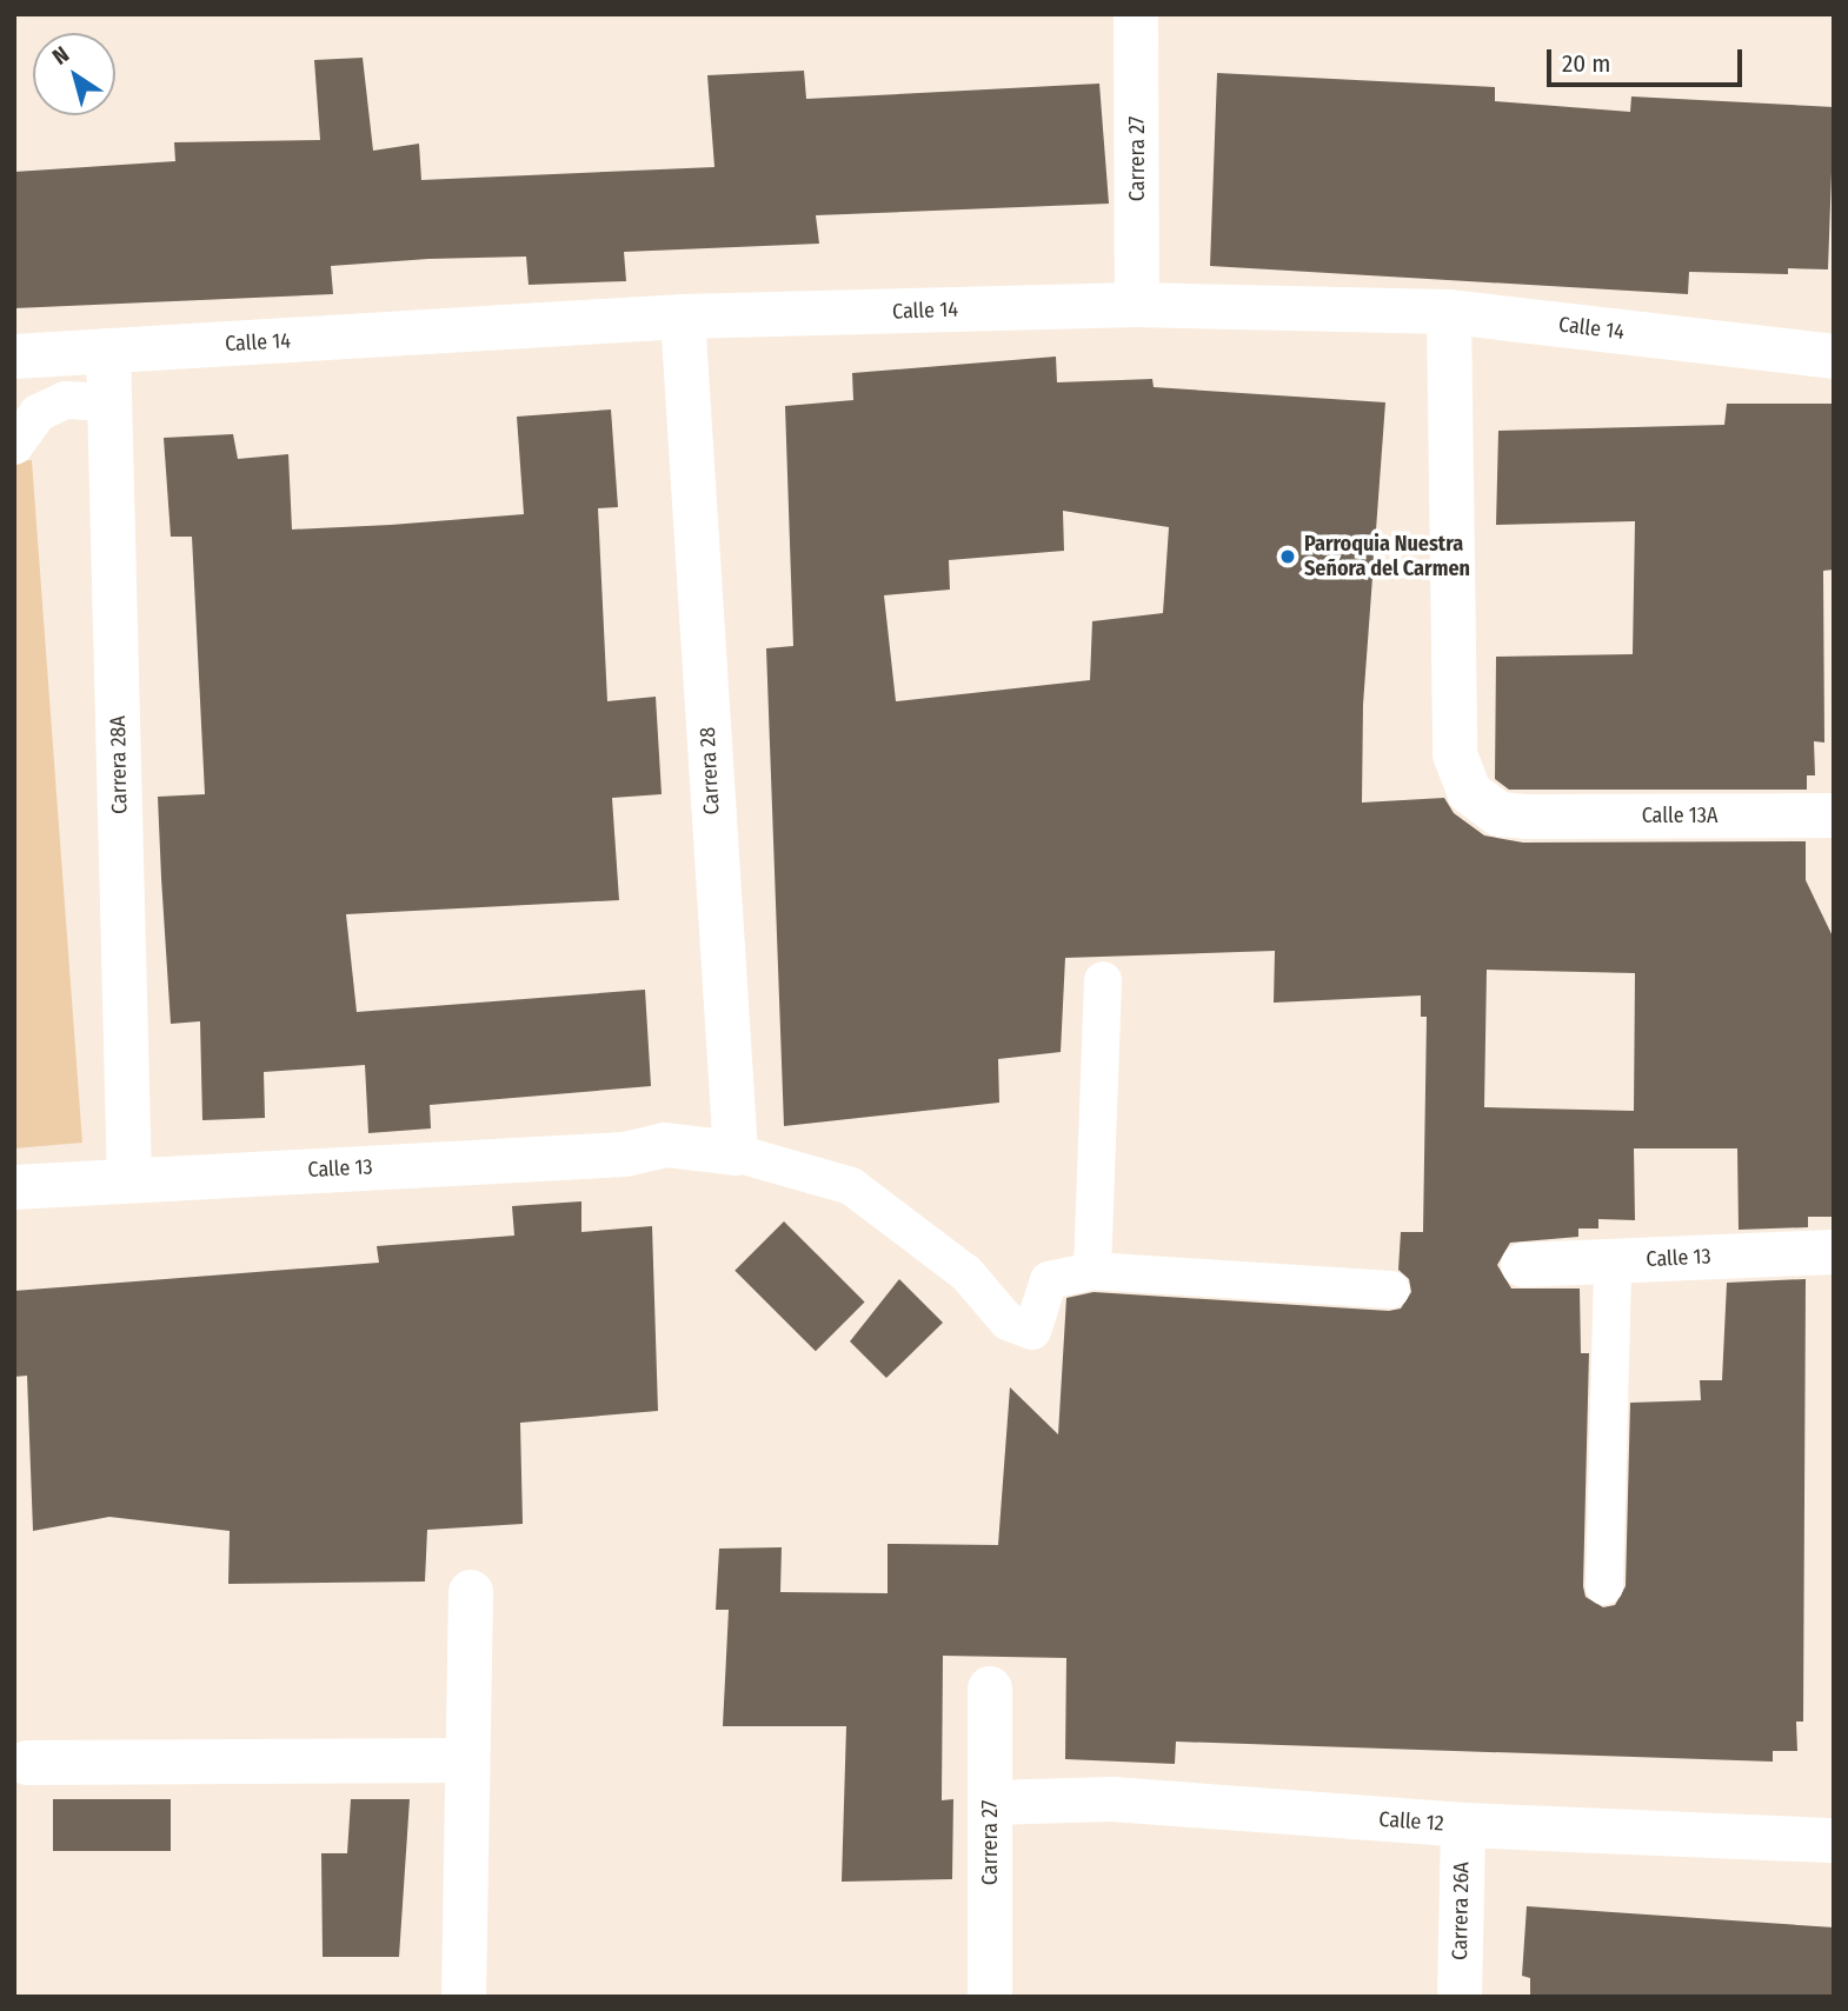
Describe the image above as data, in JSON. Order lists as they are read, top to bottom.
{
  "streets": {
    "street": [
      "Carrera 27",
      "Calle 14",
      "Carrera 28A",
      "Carrera 28",
      "Calle 13A",
      "Calle 13",
      "Calle 12",
      "Carrera 26A"
    ]
  },
  "crossings": [
    ["Carrera 27", "Calle 14"],
    ["Carrera 27", "Calle 12"],
    ["Calle 14", "Carrera 28A"],
    ["Calle 14", "Carrera 28"],
    ["Calle 14", "Calle 13A"],
    ["Carrera 28A", "Calle 13"],
    ["Carrera 28", "Calle 13"],
    ["Calle 12", "Carrera 26A"]
  ],
  "places": ["Parroquia Nuestra Señora del Carmen"],
  "scale_bar": "20 m",
  "north": "top left"
}
